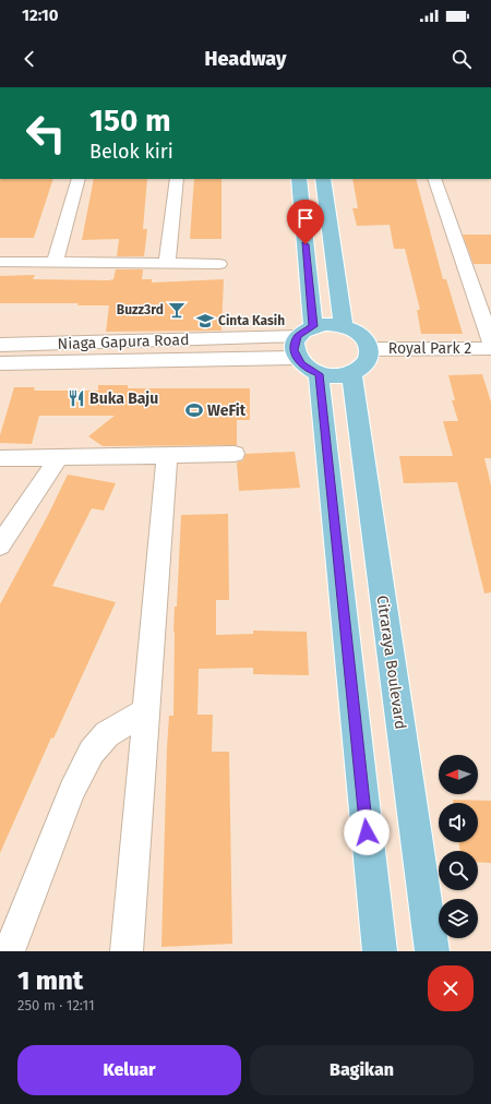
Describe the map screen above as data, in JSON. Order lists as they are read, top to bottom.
{
  "streets": {
    "main road": ["Citraraya Boulevard"],
    "street": ["Niaga Gapura Road", "Royal Park 2"]
  },
  "crossings": [
    ["Niaga Gapura Road", "Royal Park 2"],
    ["Niaga Gapura Road", "Citraraya Boulevard"],
    ["Royal Park 2", "Citraraya Boulevard"]
  ],
  "places": {
    "bar": ["Buzz3rd"],
    "school or university": ["Cinta Kasih"],
    "restaurant": ["Buka Baju"],
    "sports": ["WeFit"]
  },
  "north": "left",
  "page": {
    "status": "12:10",
    "header": "Headway",
    "turn": ["150 m", "Belok kiri"],
    "heading": ["1 mnt", "250 m · 12:11"],
    "buttons": ["Keluar", "Bagikan"]
  }
}
